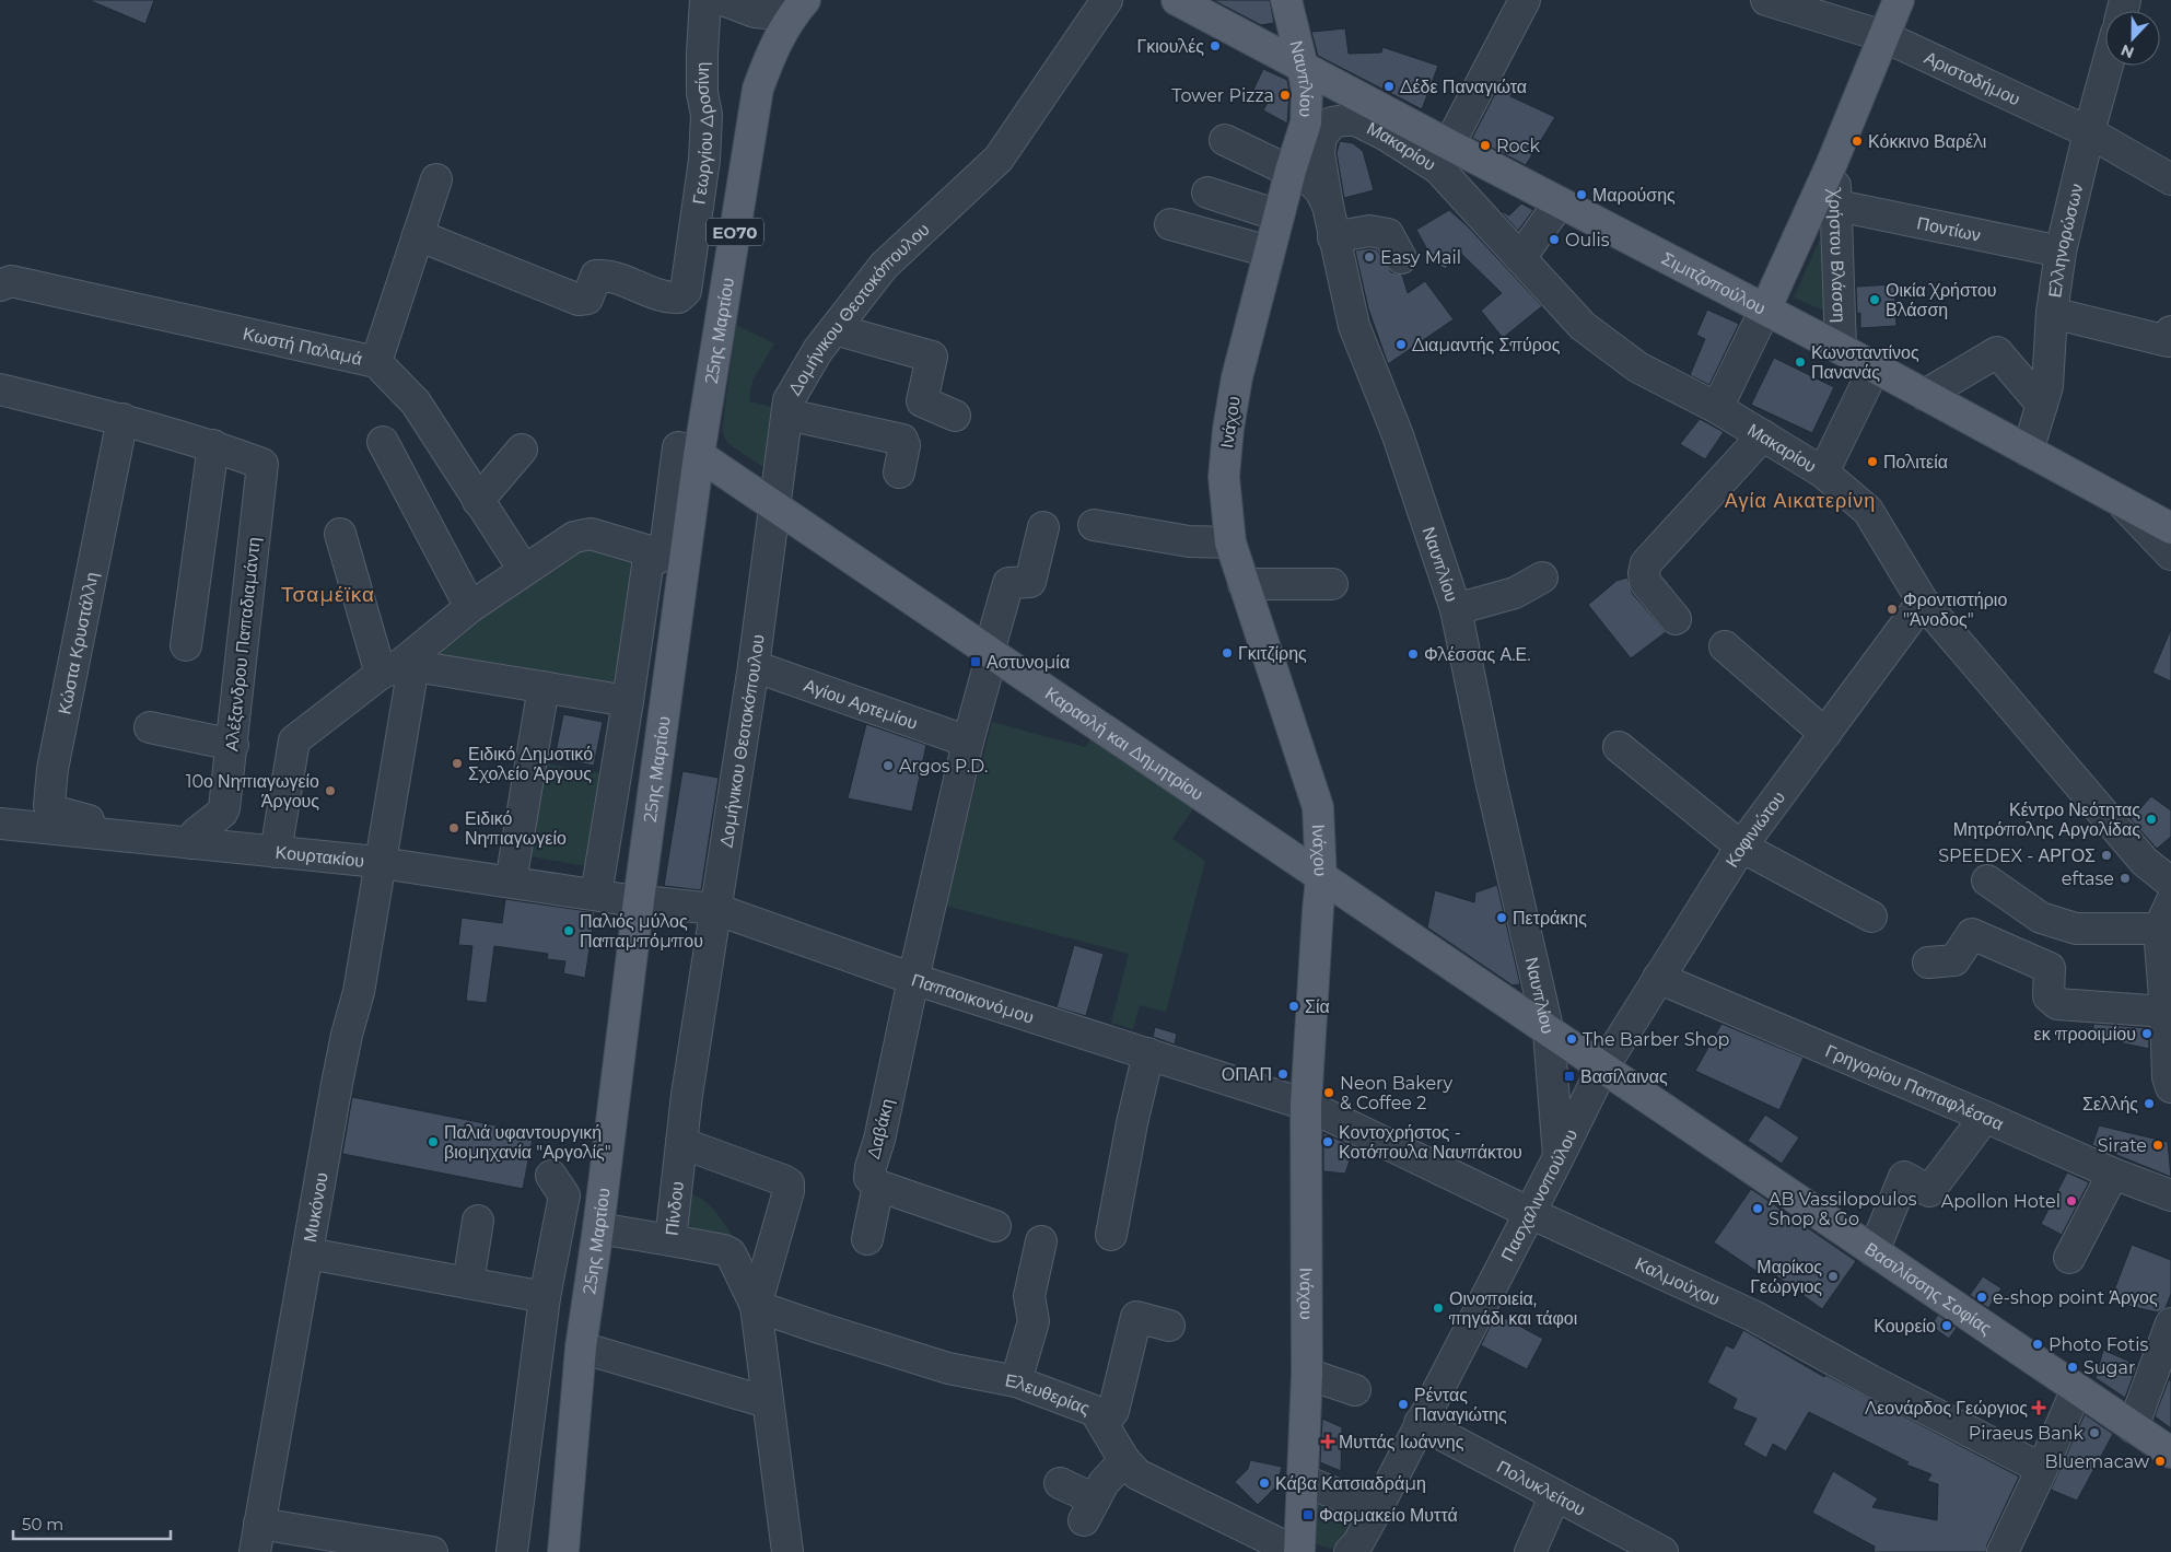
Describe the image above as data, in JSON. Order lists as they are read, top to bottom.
{
  "streets": {
    "main road": [
      "Ναυπλίου",
      "ΕΟ70",
      "Χρήστου Βλάσση",
      "Σιμιτζοπούλου",
      "25ης Μαρτίου",
      "Ινάχου",
      "Καραολή και Δημητρίου",
      "Βασιλίσσης Σοφίας"
    ],
    "street": [
      "Αριστοδήμου",
      "Γεωργίου Δροσίνη",
      "Μακαρίου",
      "Ποντίων",
      "Ελληνορώσων",
      "Δομήνικου Θεοτοκόπουλου",
      "Κωστή Παλαμά",
      "Κώστα Κρυστάλλη",
      "Αλέξανδρου Παπαδιαμάντη",
      "Αγίου Αρτεμίου",
      "Κοφινιώτου",
      "Κουρτακίου",
      "Παπαοικονόμου",
      "Γρηγορίου Παπαφλέσσα",
      "Δαβάκη",
      "Πασχαλινοπούλου",
      "Μυκόνου",
      "Πίνδου",
      "Καλμούχου",
      "Ελευθερίας",
      "Πολυκλείτου"
    ]
  },
  "crossings": [
    ["Ναυπλίου", "Μακαρίου"],
    ["Ναυπλίου", "Σιμιτζοπούλου"],
    ["Ναυπλίου", "Ινάχου"],
    ["Ναυπλίου", "Καραολή και Δημητρίου"],
    ["Ναυπλίου", "Πασχαλινοπούλου"],
    ["Ναυπλίου", "Βασιλίσσης Σοφίας"],
    ["Αριστοδήμου", "Ελληνορώσων"],
    ["Αριστοδήμου", "Χρήστου Βλάσση"],
    ["Μακαρίου", "Χρήστου Βλάσση"],
    ["Μακαρίου", "Σιμιτζοπούλου"],
    ["Μακαρίου", "Κοφινιώτου"],
    ["Ποντίων", "Ελληνορώσων"],
    ["Ποντίων", "Χρήστου Βλάσση"],
    ["Ελληνορώσων", "Σιμιτζοπούλου"],
    ["Χρήστου Βλάσση", "Σιμιτζοπούλου"],
    ["Δομήνικου Θεοτοκόπουλου", "Αγίου Αρτεμίου"],
    ["Δομήνικου Θεοτοκόπουλου", "Καραολή και Δημητρίου"],
    ["Δομήνικου Θεοτοκόπουλου", "Παπαοικονόμου"],
    ["Δομήνικου Θεοτοκόπουλου", "Πίνδου"],
    ["25ης Μαρτίου", "Καραολή και Δημητρίου"],
    ["25ης Μαρτίου", "Κουρτακίου"],
    ["25ης Μαρτίου", "Παπαοικονόμου"],
    ["Ινάχου", "Καραολή και Δημητρίου"],
    ["Ινάχου", "Παπαοικονόμου"],
    ["Ινάχου", "Καλμούχου"],
    ["Ινάχου", "Ελευθερίας"],
    ["Κώστα Κρυστάλλη", "Κουρτακίου"],
    ["Αλέξανδρου Παπαδιαμάντη", "Κουρτακίου"],
    ["Αγίου Αρτεμίου", "Δαβάκη"],
    ["Καραολή και Δημητρίου", "Δαβάκη"],
    ["Καραολή και Δημητρίου", "Βασιλίσσης Σοφίας"],
    ["Κοφινιώτου", "Γρηγορίου Παπαφλέσσα"],
    ["Κοφινιώτου", "Πασχαλινοπούλου"],
    ["Κοφινιώτου", "Βασιλίσσης Σοφίας"],
    ["Κουρτακίου", "Παπαοικονόμου"],
    ["Κουρτακίου", "Μυκόνου"],
    ["Παπαοικονόμου", "Δαβάκη"],
    ["Παπαοικονόμου", "Πίνδου"],
    ["Παπαοικονόμου", "Καλμούχου"],
    ["Πασχαλινοπούλου", "Καλμούχου"],
    ["Πασχαλινοπούλου", "Βασιλίσσης Σοφίας"],
    ["Πασχαλινοπούλου", "Πολυκλείτου"],
    ["Πίνδου", "Ελευθερίας"]
  ],
  "districts": ["Αγία Αικατερίνη", "Τσαμέϊκα"],
  "places": {
    "other": [
      "Γκιουλές",
      "Δέδε Παναγιώτα",
      "Tower Pizza",
      "Κόκκινο Βαρέλι",
      "Rock",
      "Μαρούσης",
      "Oulis",
      "Easy Mail",
      "Οικία Χρήστου Βλάσση",
      "Διαμαντής Σπύρος",
      "Κωνσταντίνος Πανανάς",
      "Πολιτεία",
      "Φροντιστήριο \"Άνοδος\"",
      "Γκιτζίρης",
      "Φλέσσας Α.Ε.",
      "Ειδικό Δημοτικό Σχολείο Άργους",
      "Argos P.D.",
      "10ο Νηπιαγωγείο Άργους",
      "Κέντρο Νεότητας Μητρόπολης Αργολίδας",
      "Ειδικό Νηπιαγωγείο",
      "SPEEDEX - ΑΡΓΟΣ",
      "eftase",
      "Πετράκης",
      "Παλιός μύλος Παπαμπόμπου",
      "Σία",
      "εκ προοιμίου",
      "The Barber Shop",
      "ΟΠΑΠ",
      "Neon Bakery & Coffee 2",
      "Σελλής",
      "Παλιά υφαντουργική βιομηχανία \"Αργολίς\"",
      "Κοντοχρήστος - Κοτόπουλα Ναυπάκτου",
      "Sirate",
      "Apollon Hotel",
      "AB Vassilopoulos Shop & Go",
      "Μαρίκος Γεώργιος",
      "e-shop point Άργος",
      "Οινοποιεία, πηγάδι και τάφοι",
      "Κουρείο",
      "Photo Fotis",
      "Sugar",
      "Ρέντας Παναγιώτης",
      "Piraeus Bank",
      "Bluemacaw",
      "Κάβα Κατσιαδράμη"
    ],
    "transit": ["Αστυνομία", "Βασίλαινας", "Φαρμακείο Μυττά"],
    "health": ["Λεονάρδος Γεώργιος", "Μυττάς Ιωάννης"]
  },
  "scale_bar": "50 m",
  "north": "bottom"
}
